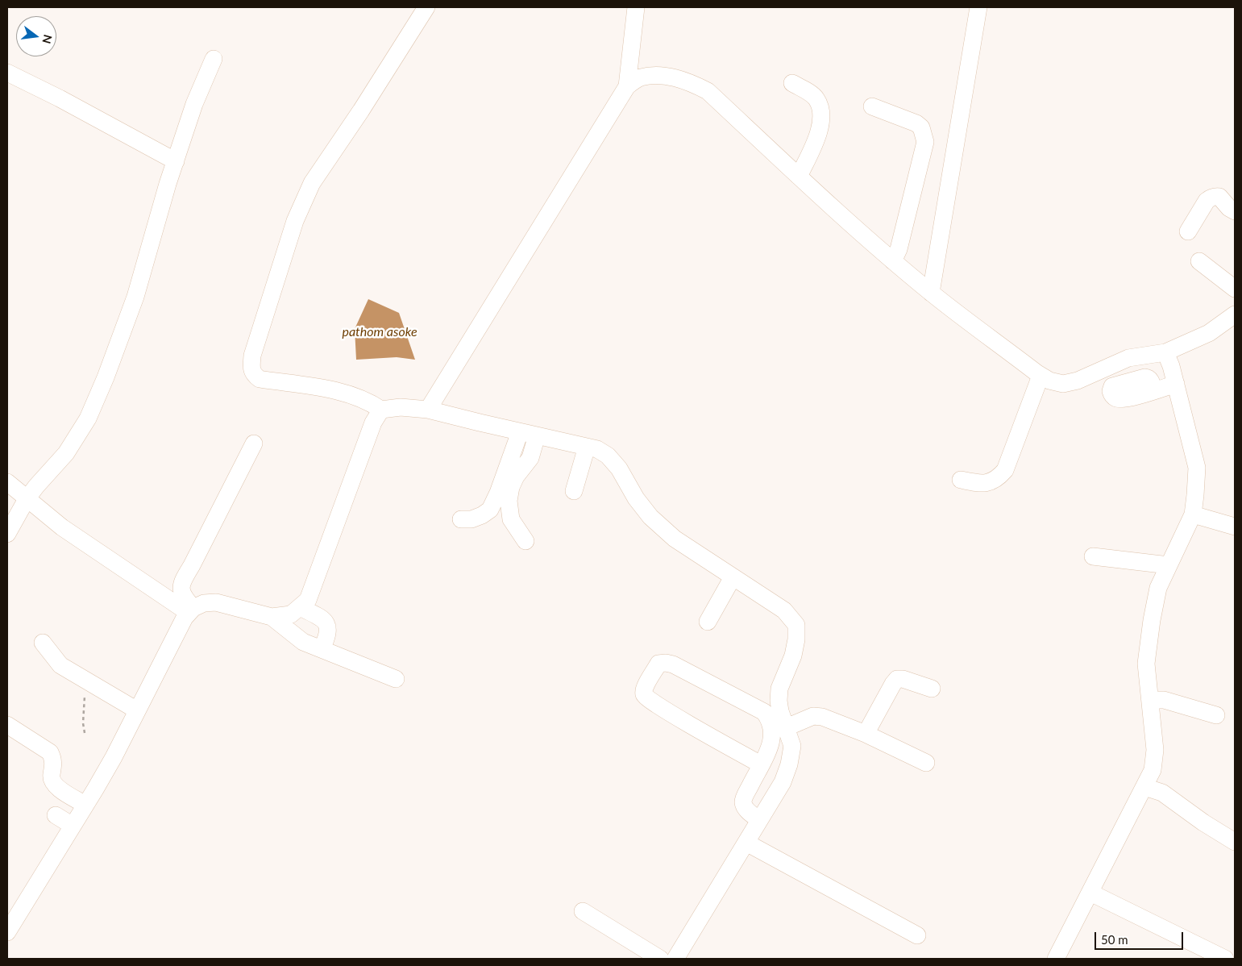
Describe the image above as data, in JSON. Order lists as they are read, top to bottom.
{
  "water": ["pathom asoke"],
  "scale_bar": "50 m",
  "north": "right"
}
